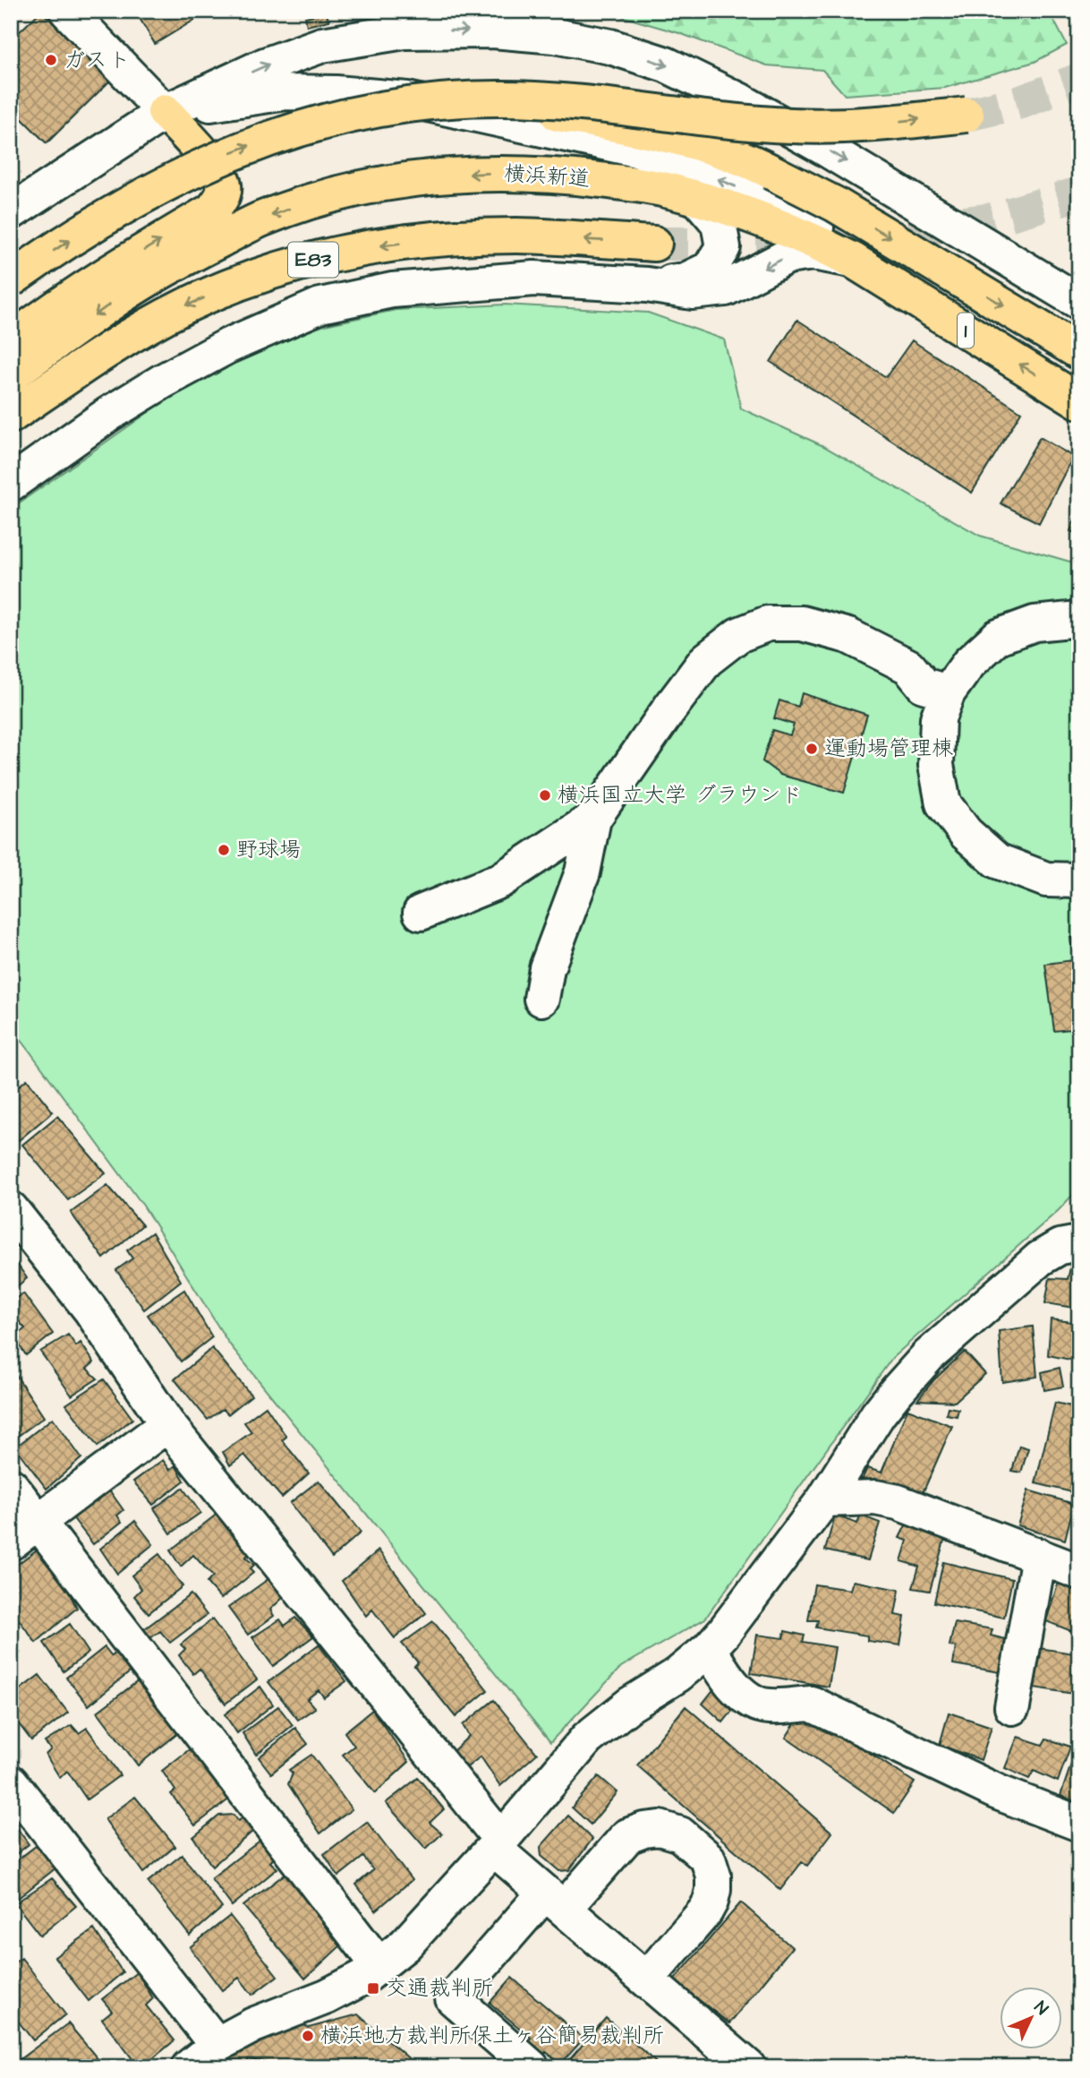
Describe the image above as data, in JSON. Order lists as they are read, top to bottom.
{
  "streets": {
    "highway": ["横浜新道", "E83", "1"]
  },
  "places": {
    "other": [
      "ガスト",
      "運動場管理棟",
      "横浜国立大学 グラウンド",
      "野球場",
      "横浜地方裁判所保土ヶ谷簡易裁判所"
    ],
    "transit": ["交通裁判所"]
  },
  "north": "top right"
}
